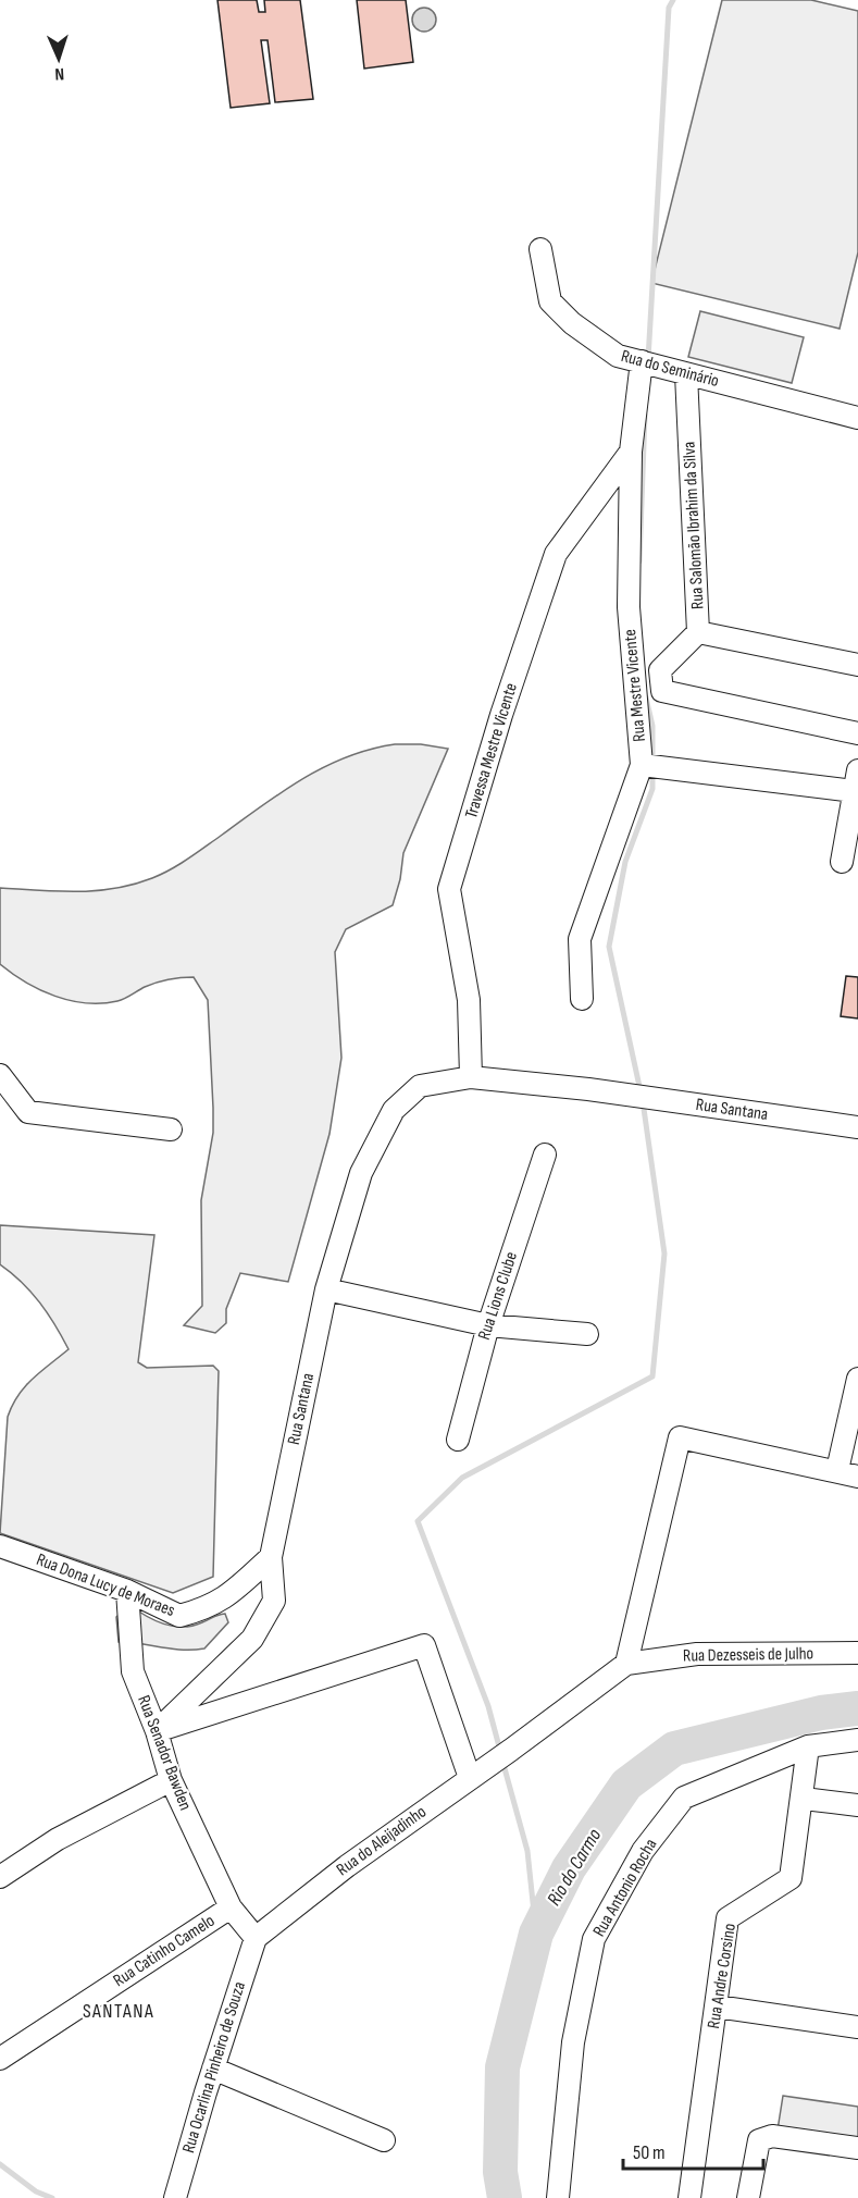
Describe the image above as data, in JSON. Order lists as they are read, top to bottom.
{
  "streets": {
    "street": [
      "Rua do Seminário",
      "Rua Salomão Ibrahim da Silva",
      "Rua Mestre Vicente",
      "Travessa Mestre Vicente",
      "Rua Santana",
      "Rua Lions Clube",
      "Rua Dona Lucy de Moraes",
      "Rua Dezesseis de Julho",
      "Rua Senador Bawden",
      "Rua do Aleijadinho",
      "Rua Antonio Rocha",
      "Rua Catinho Camelo",
      "Rua Andre Corsino",
      "Rua Ocarlina Pinheiro de Souza"
    ]
  },
  "crossings": [
    ["Rua do Seminário", "Rua Salomão Ibrahim da Silva"],
    ["Rua do Seminário", "Rua Mestre Vicente"],
    ["Rua Mestre Vicente", "Travessa Mestre Vicente"],
    ["Travessa Mestre Vicente", "Rua Santana"],
    ["Rua Santana", "Rua Dona Lucy de Moraes"],
    ["Rua Santana", "Rua Senador Bawden"],
    ["Rua Dona Lucy de Moraes", "Rua Senador Bawden"],
    ["Rua Dezesseis de Julho", "Rua do Aleijadinho"],
    ["Rua Senador Bawden", "Rua do Aleijadinho"],
    ["Rua Senador Bawden", "Rua Catinho Camelo"],
    ["Rua Senador Bawden", "Rua Ocarlina Pinheiro de Souza"],
    ["Rua do Aleijadinho", "Rua Ocarlina Pinheiro de Souza"],
    ["Rua Antonio Rocha", "Rua Andre Corsino"]
  ],
  "districts": ["SANTANA"],
  "water": ["Rio do Carmo"],
  "scale_bar": "50 m",
  "north": "bottom"
}
